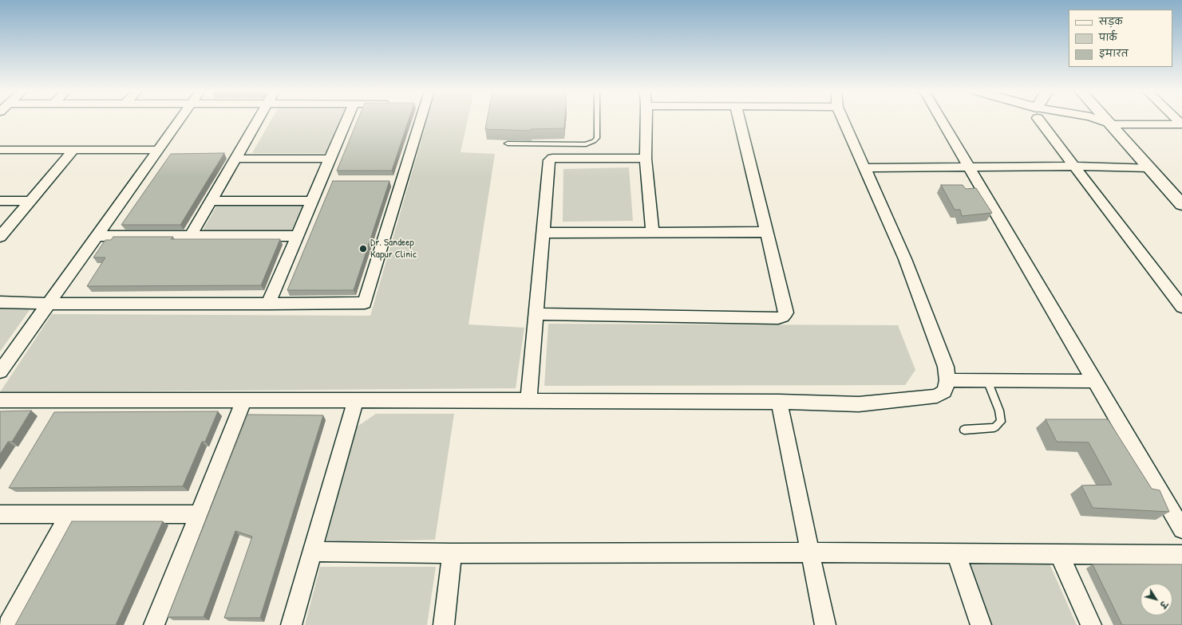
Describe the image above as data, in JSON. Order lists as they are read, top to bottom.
{
  "places": ["Dr. Sandeep Kapur Clinic"],
  "legend": ["सड़क", "पार्क", "इमारत"],
  "north": "bottom right"
}
